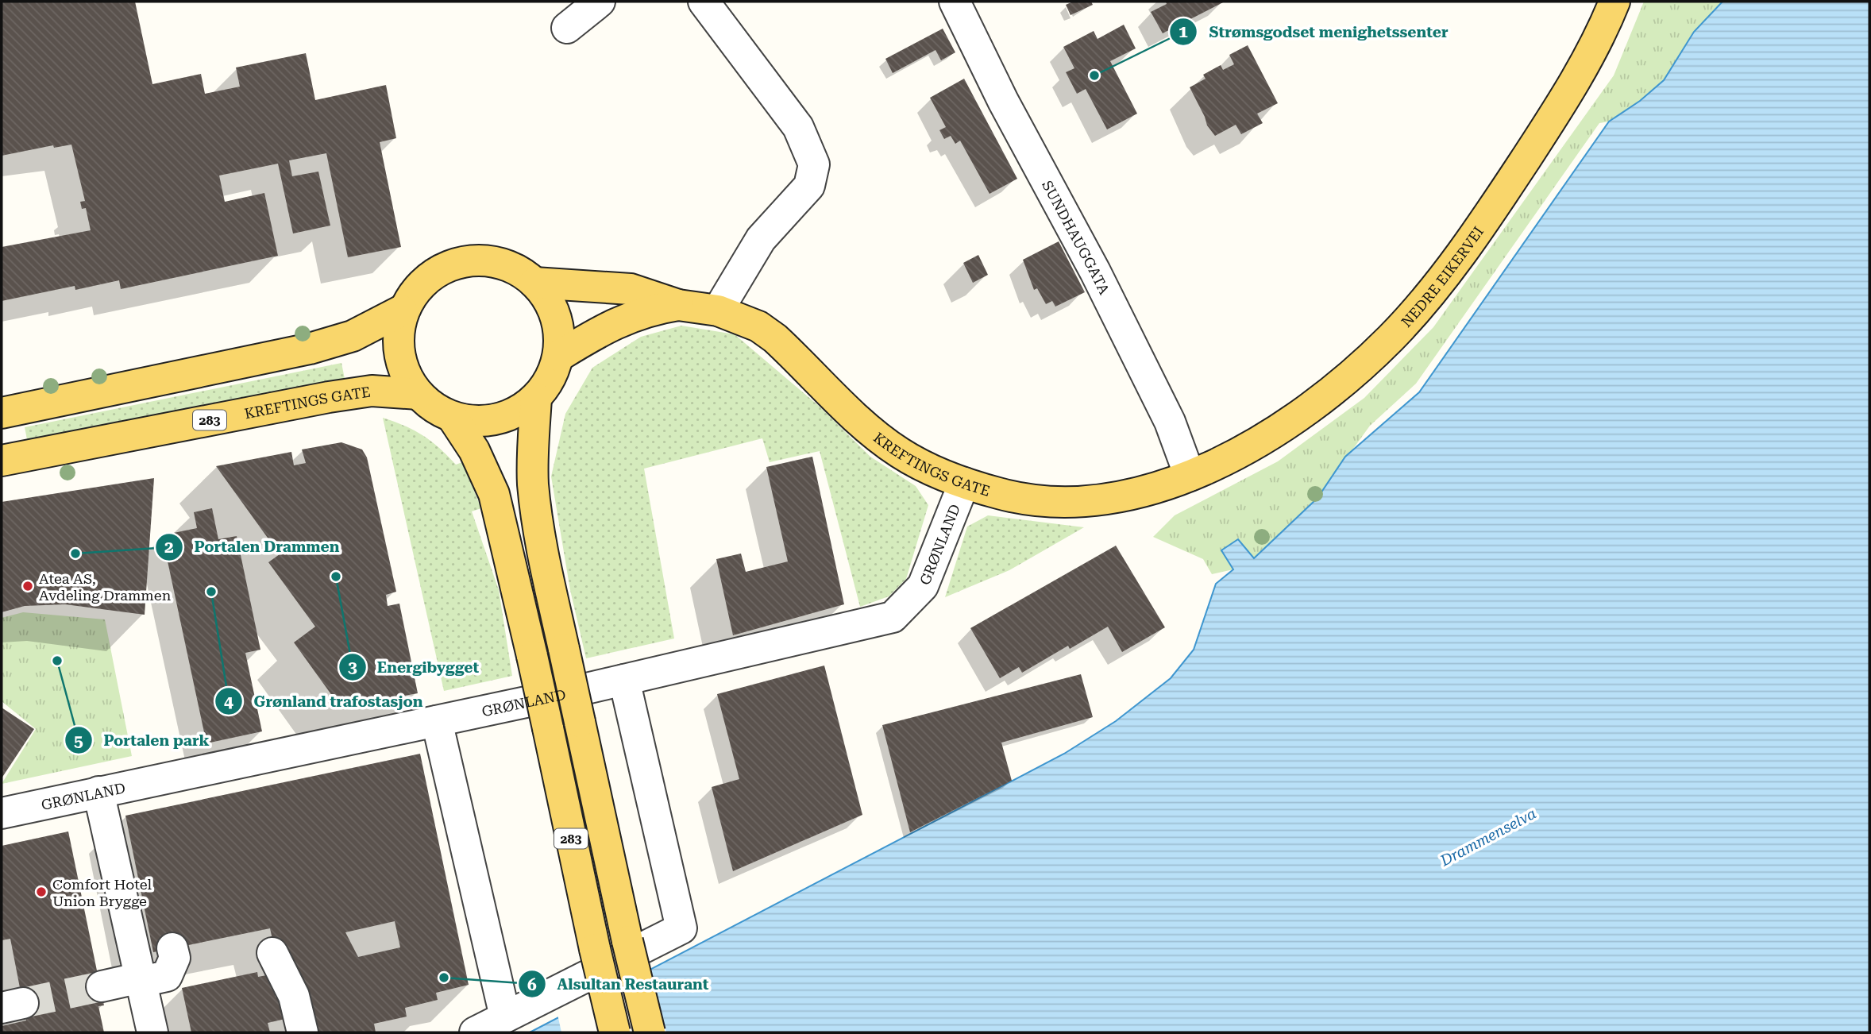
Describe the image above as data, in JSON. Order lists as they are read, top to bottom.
{
  "streets": {
    "main road": ["NEDRE EIKERVEI", "KREFTINGS GATE", "283"],
    "street": ["SUNDHAUGGATA", "GRØNLAND"]
  },
  "crossings": [
    ["SUNDHAUGGATA", "NEDRE EIKERVEI"],
    ["SUNDHAUGGATA", "KREFTINGS GATE"],
    ["NEDRE EIKERVEI", "KREFTINGS GATE"],
    ["KREFTINGS GATE", "283"],
    ["KREFTINGS GATE", "GRØNLAND"]
  ],
  "water": ["Drammenselva"],
  "places": [
    "Strømsgodset menighetssenter",
    "Portalen Drammen",
    "Energibygget",
    "Atea AS, Avdeling Drammen",
    "Grønland trafostasjon",
    "Portalen park",
    "Comfort Hotel Union Brygge",
    "Alsultan Restaurant"
  ]
}
